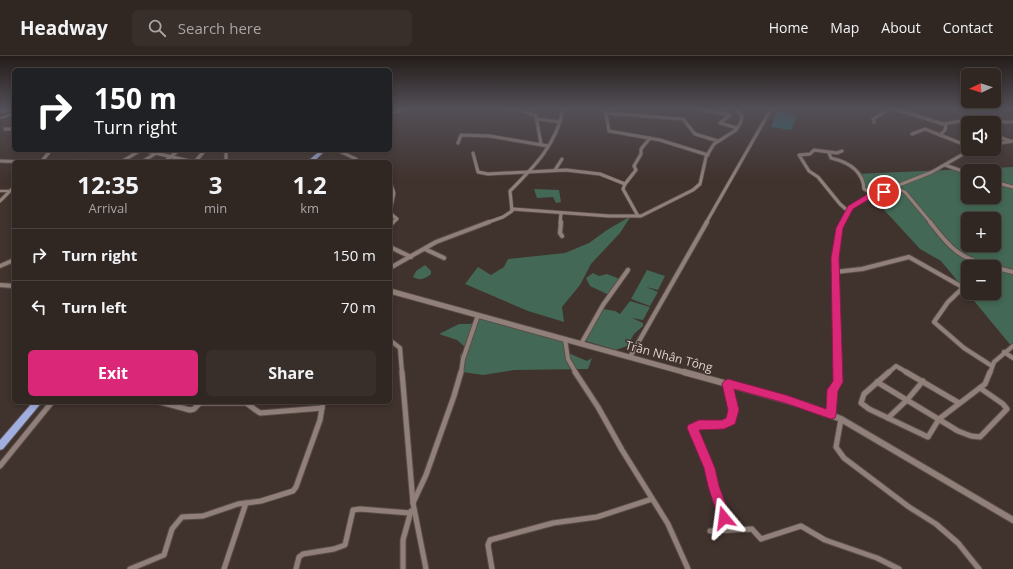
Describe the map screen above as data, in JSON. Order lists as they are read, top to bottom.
{
  "streets": {
    "street": ["Trần Nhân Tông"]
  },
  "north": "left",
  "page": {
    "header": "Headway",
    "search": "Search here",
    "nav": [
      "Home",
      "Map",
      "About",
      "Contact"
    ],
    "map_buttons": ["+", "−"],
    "turn": ["150 m", "Turn right"],
    "eta": [
      "12:35",
      "Arrival",
      "3",
      "min",
      "1.2",
      "km"
    ],
    "list": [
      {
        "name": "Turn right",
        "value": "150 m"
      },
      {
        "name": "Turn left",
        "value": "70 m"
      }
    ],
    "buttons": ["Exit", "Share"]
  }
}
